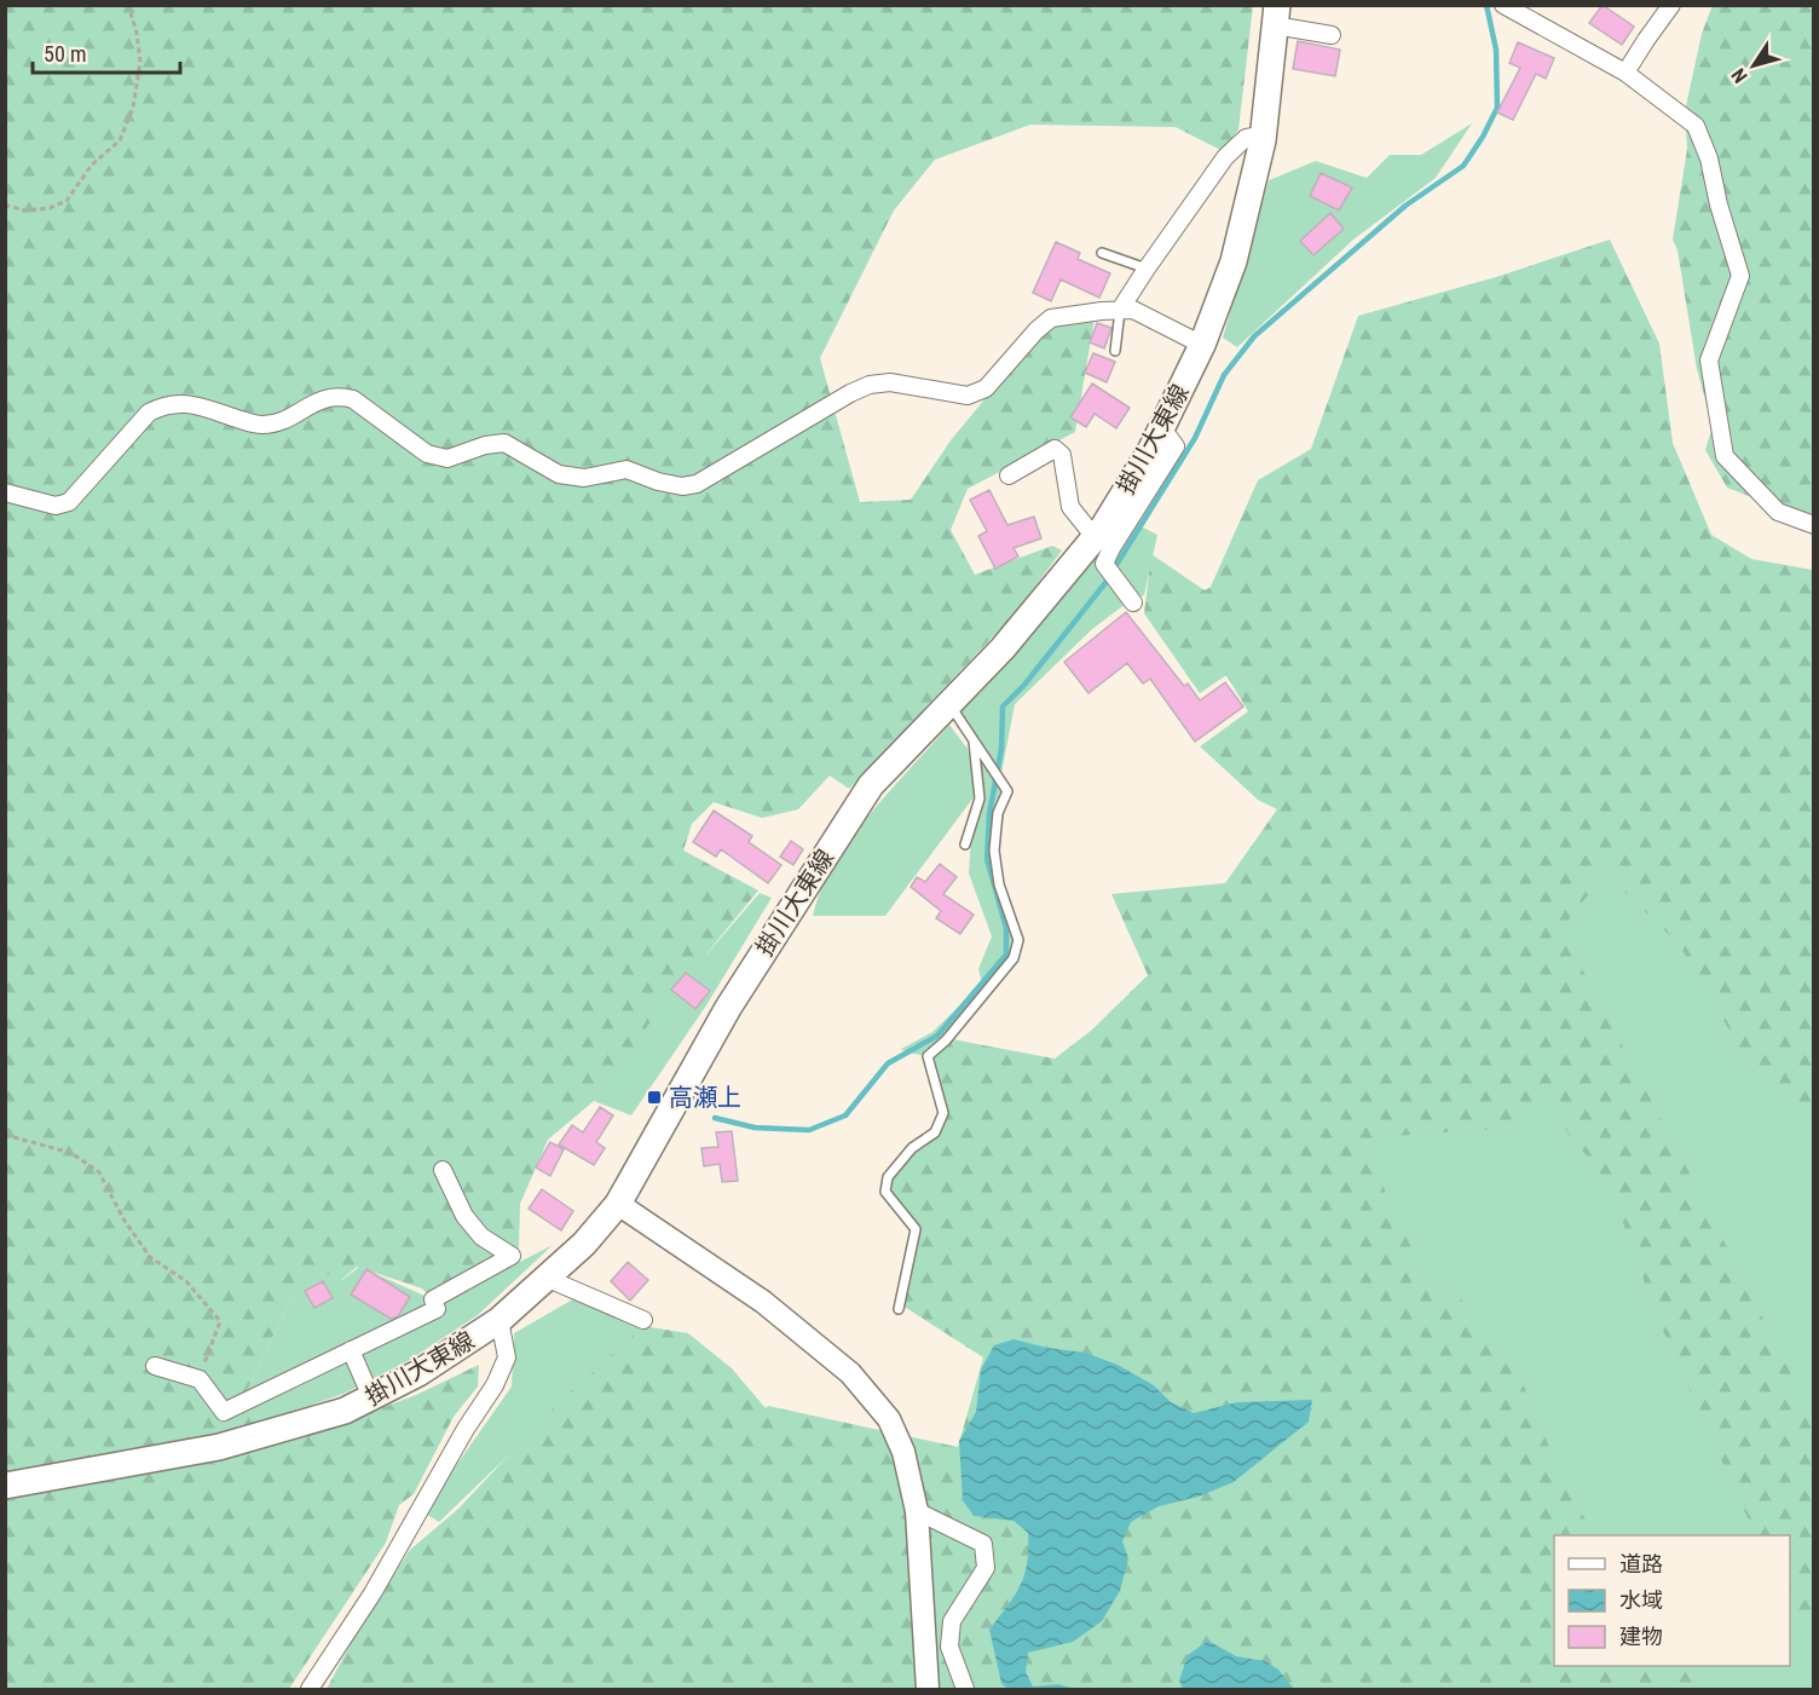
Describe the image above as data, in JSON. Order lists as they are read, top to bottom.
{
  "streets": {
    "main road": ["掛川大東線"]
  },
  "places": {
    "transit": ["高瀬上"]
  },
  "legend": ["道路", "水域", "建物"],
  "scale_bar": "50 m",
  "north": "bottom left"
}
